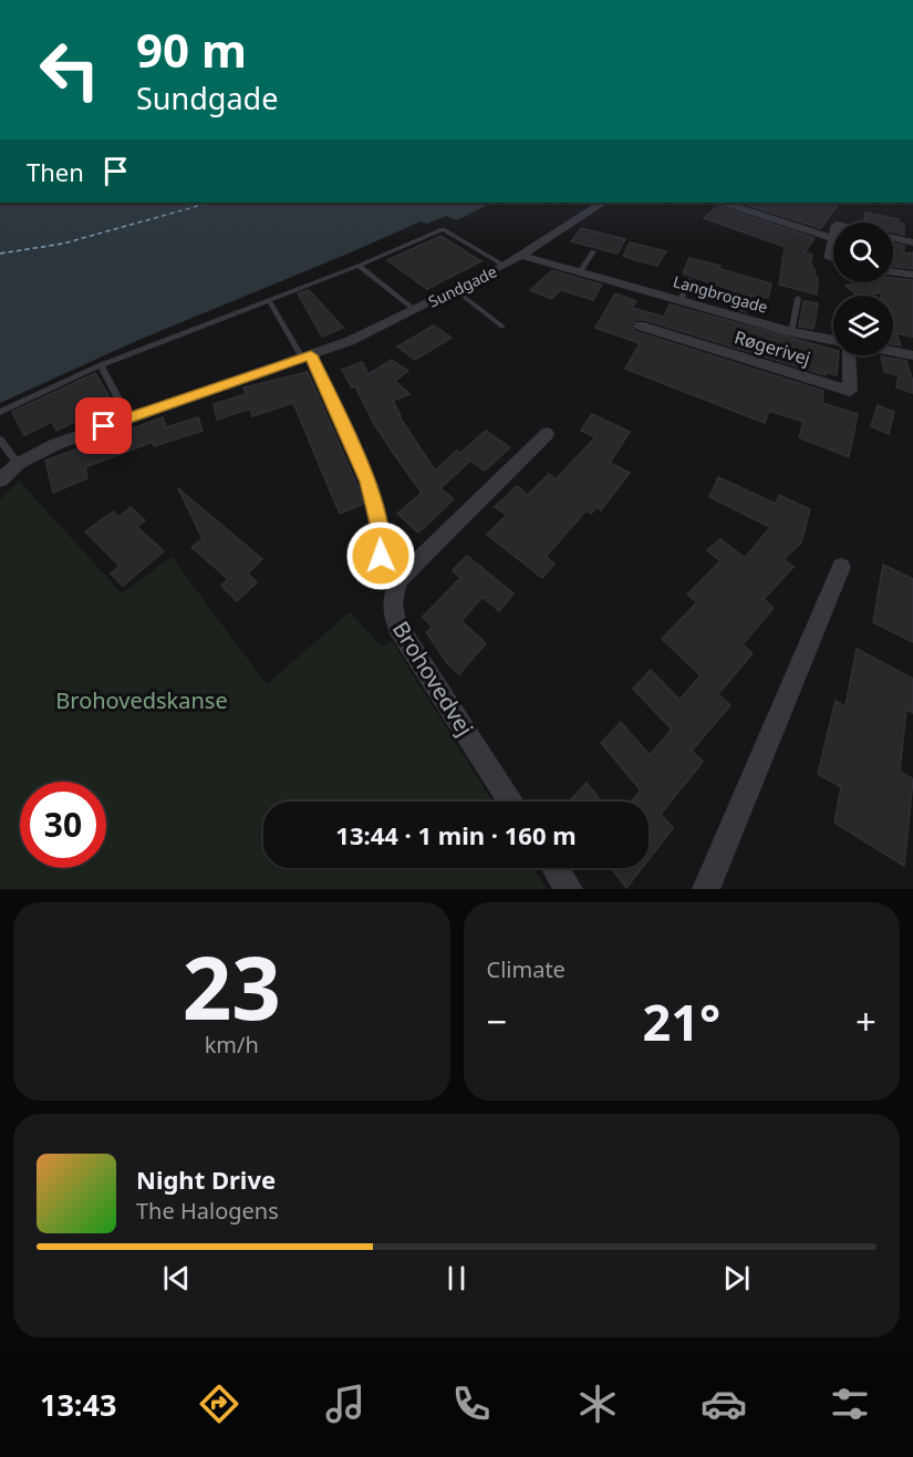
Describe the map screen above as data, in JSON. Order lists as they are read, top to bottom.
{
  "streets": {
    "street": [
      "Sundgade",
      "Langbrogade",
      "Røgerivej",
      "Brohovedvej"
    ]
  },
  "crossings": [
    ["Sundgade", "Langbrogade"]
  ],
  "parks": ["Brohovedskanse"],
  "page": {
    "turn": ["90 m", "Sundgade"],
    "then": "Then",
    "limit": "30",
    "trip": "13:44 · 1 min · 160 m",
    "tile": [
      ["23", "km/h"],
      "Climate"
    ],
    "heat": ["−", "21°", "+"],
    "song": ["Night Drive", "The Halogens"],
    "tabs": "13:43"
  }
}
